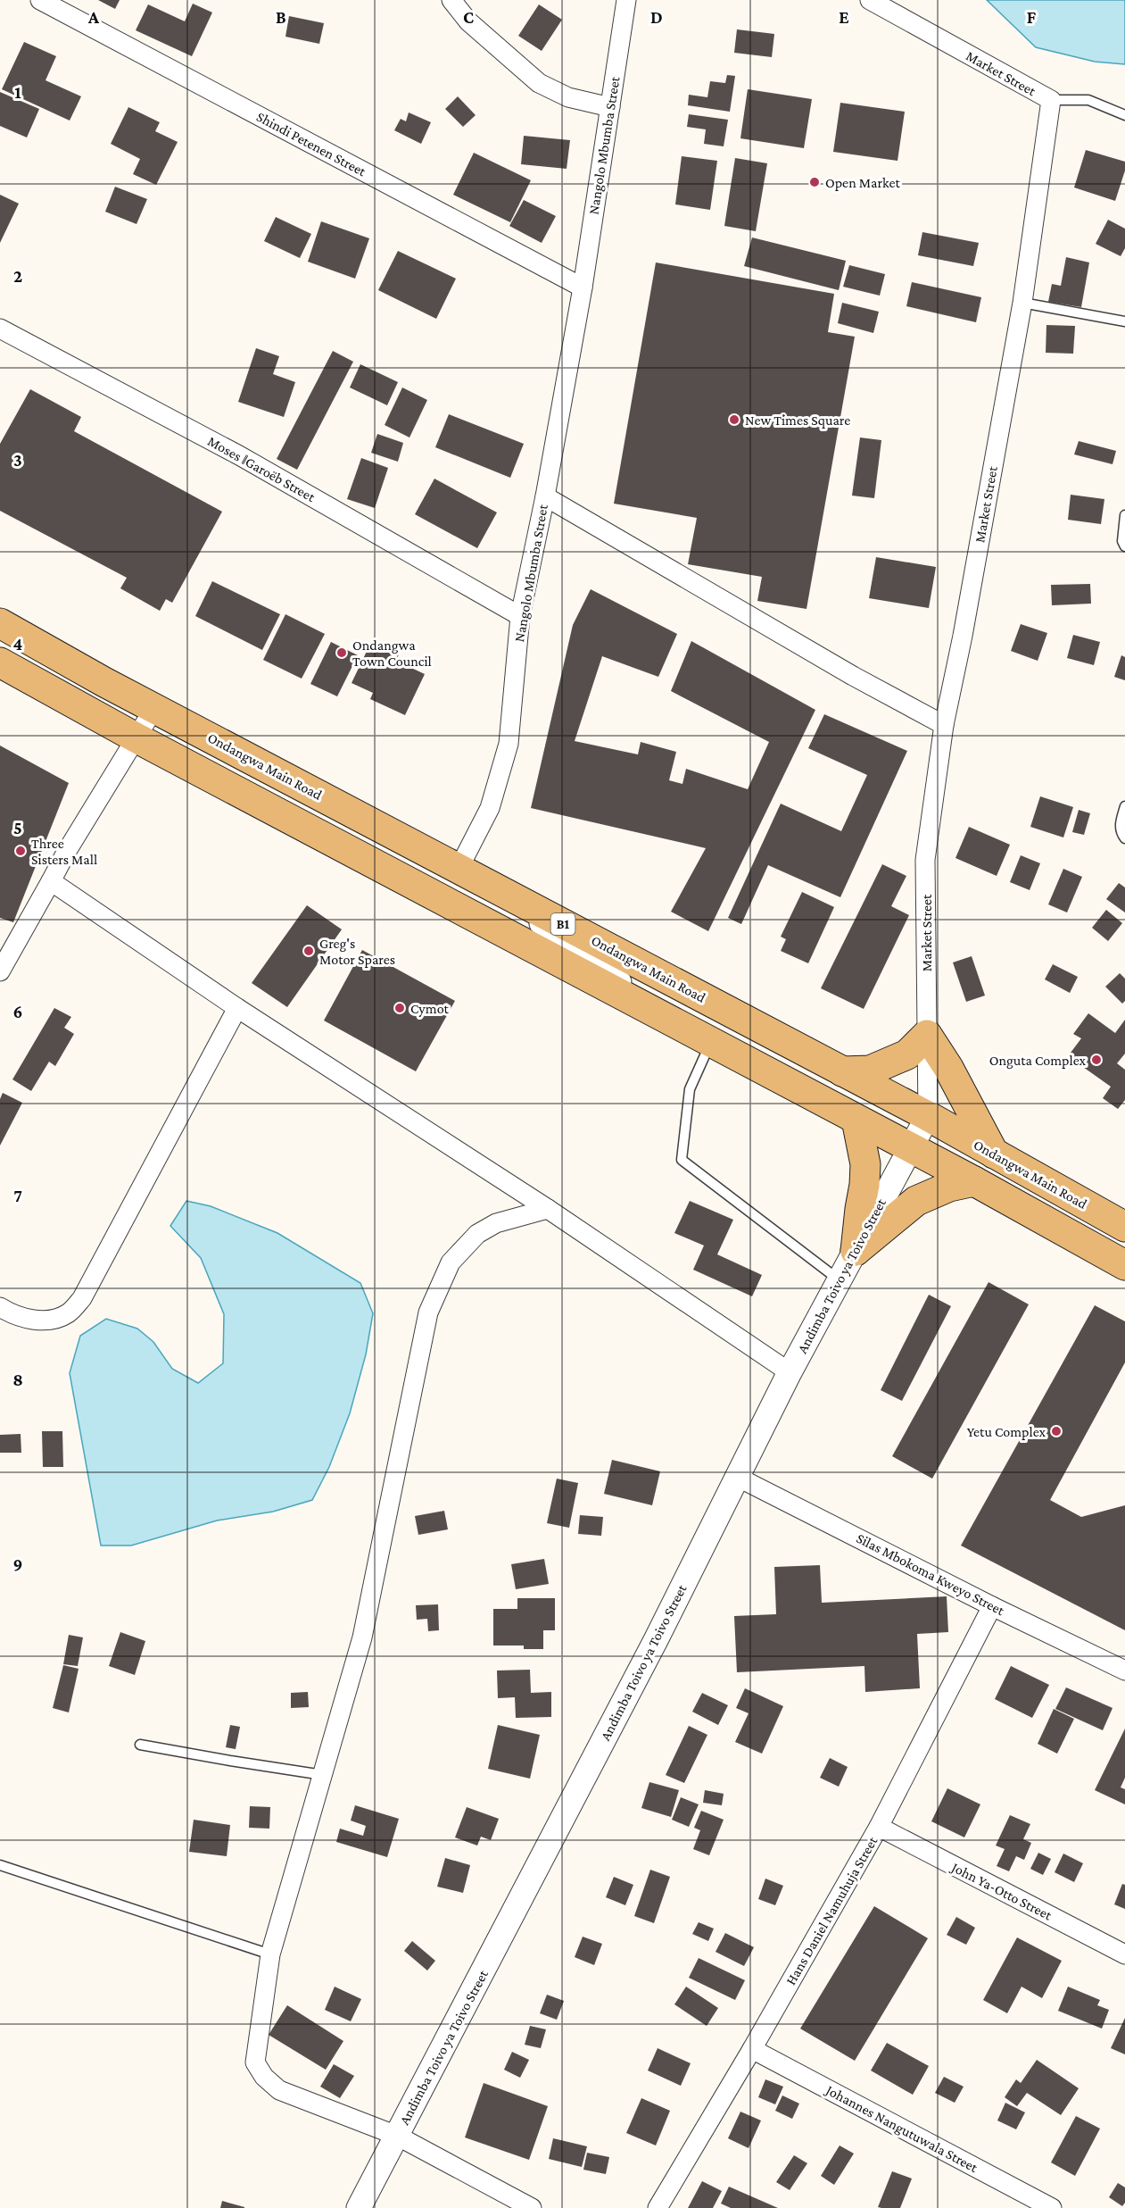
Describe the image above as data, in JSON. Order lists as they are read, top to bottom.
{
  "streets": {
    "main road": ["Ondangwa Main Road", "B1"],
    "street": [
      "Market Street",
      "Shindi Petenen Street",
      "Nangolo Mbumba Street",
      "Moses ǁGaroëb Street",
      "Andimba Toivo ya Toivo Street",
      "Silas Mbokoma Kweyo Street",
      "John Ya-Otto Street",
      "Hans Daniel Namuhuja Street",
      "Johannes Nangutuwala Street"
    ]
  },
  "crossings": [
    ["Market Street", "Ondangwa Main Road"],
    ["Market Street", "Andimba Toivo ya Toivo Street"],
    ["Shindi Petenen Street", "Nangolo Mbumba Street"],
    ["Nangolo Mbumba Street", "Moses ǁGaroëb Street"],
    ["Nangolo Mbumba Street", "Ondangwa Main Road"],
    ["Ondangwa Main Road", "Andimba Toivo ya Toivo Street"],
    ["B1", "Andimba Toivo ya Toivo Street"],
    ["Andimba Toivo ya Toivo Street", "Silas Mbokoma Kweyo Street"],
    ["Silas Mbokoma Kweyo Street", "Hans Daniel Namuhuja Street"],
    ["John Ya-Otto Street", "Hans Daniel Namuhuja Street"],
    ["Hans Daniel Namuhuja Street", "Johannes Nangutuwala Street"]
  ],
  "places": [
    "Open Market",
    "New Times Square",
    "Ondangwa Town Council",
    "Three Sisters Mall",
    "Greg's Motor Spares",
    "Cymot",
    "Onguta Complex",
    "Yetu Complex"
  ],
  "grid": {
    "columns": [
      "A",
      "B",
      "C",
      "D",
      "E",
      "F"
    ],
    "rows": [
      "1",
      "2",
      "3",
      "4",
      "5",
      "6",
      "7",
      "8",
      "9"
    ]
  }
}
